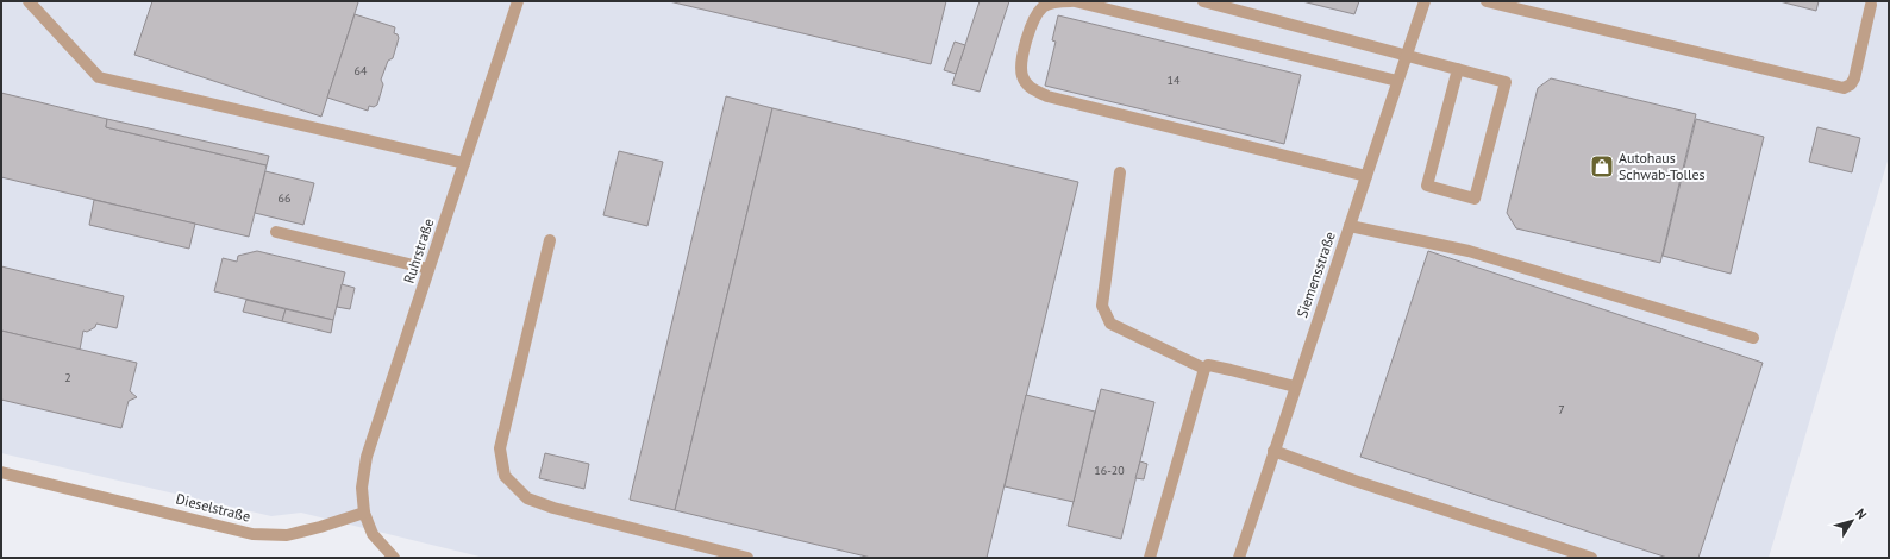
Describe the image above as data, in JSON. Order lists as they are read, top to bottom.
{
  "streets": {
    "street": ["Ruhrstraße", "Siemensstraße", "Dieselstraße"]
  },
  "crossings": [
    ["Ruhrstraße", "Dieselstraße"]
  ],
  "places": {
    "shop": ["Autohaus Schwab-Tolles"]
  },
  "house_numbers": [
    "64",
    "14",
    "66",
    "2",
    "7",
    "16-20"
  ],
  "north": "top right"
}
